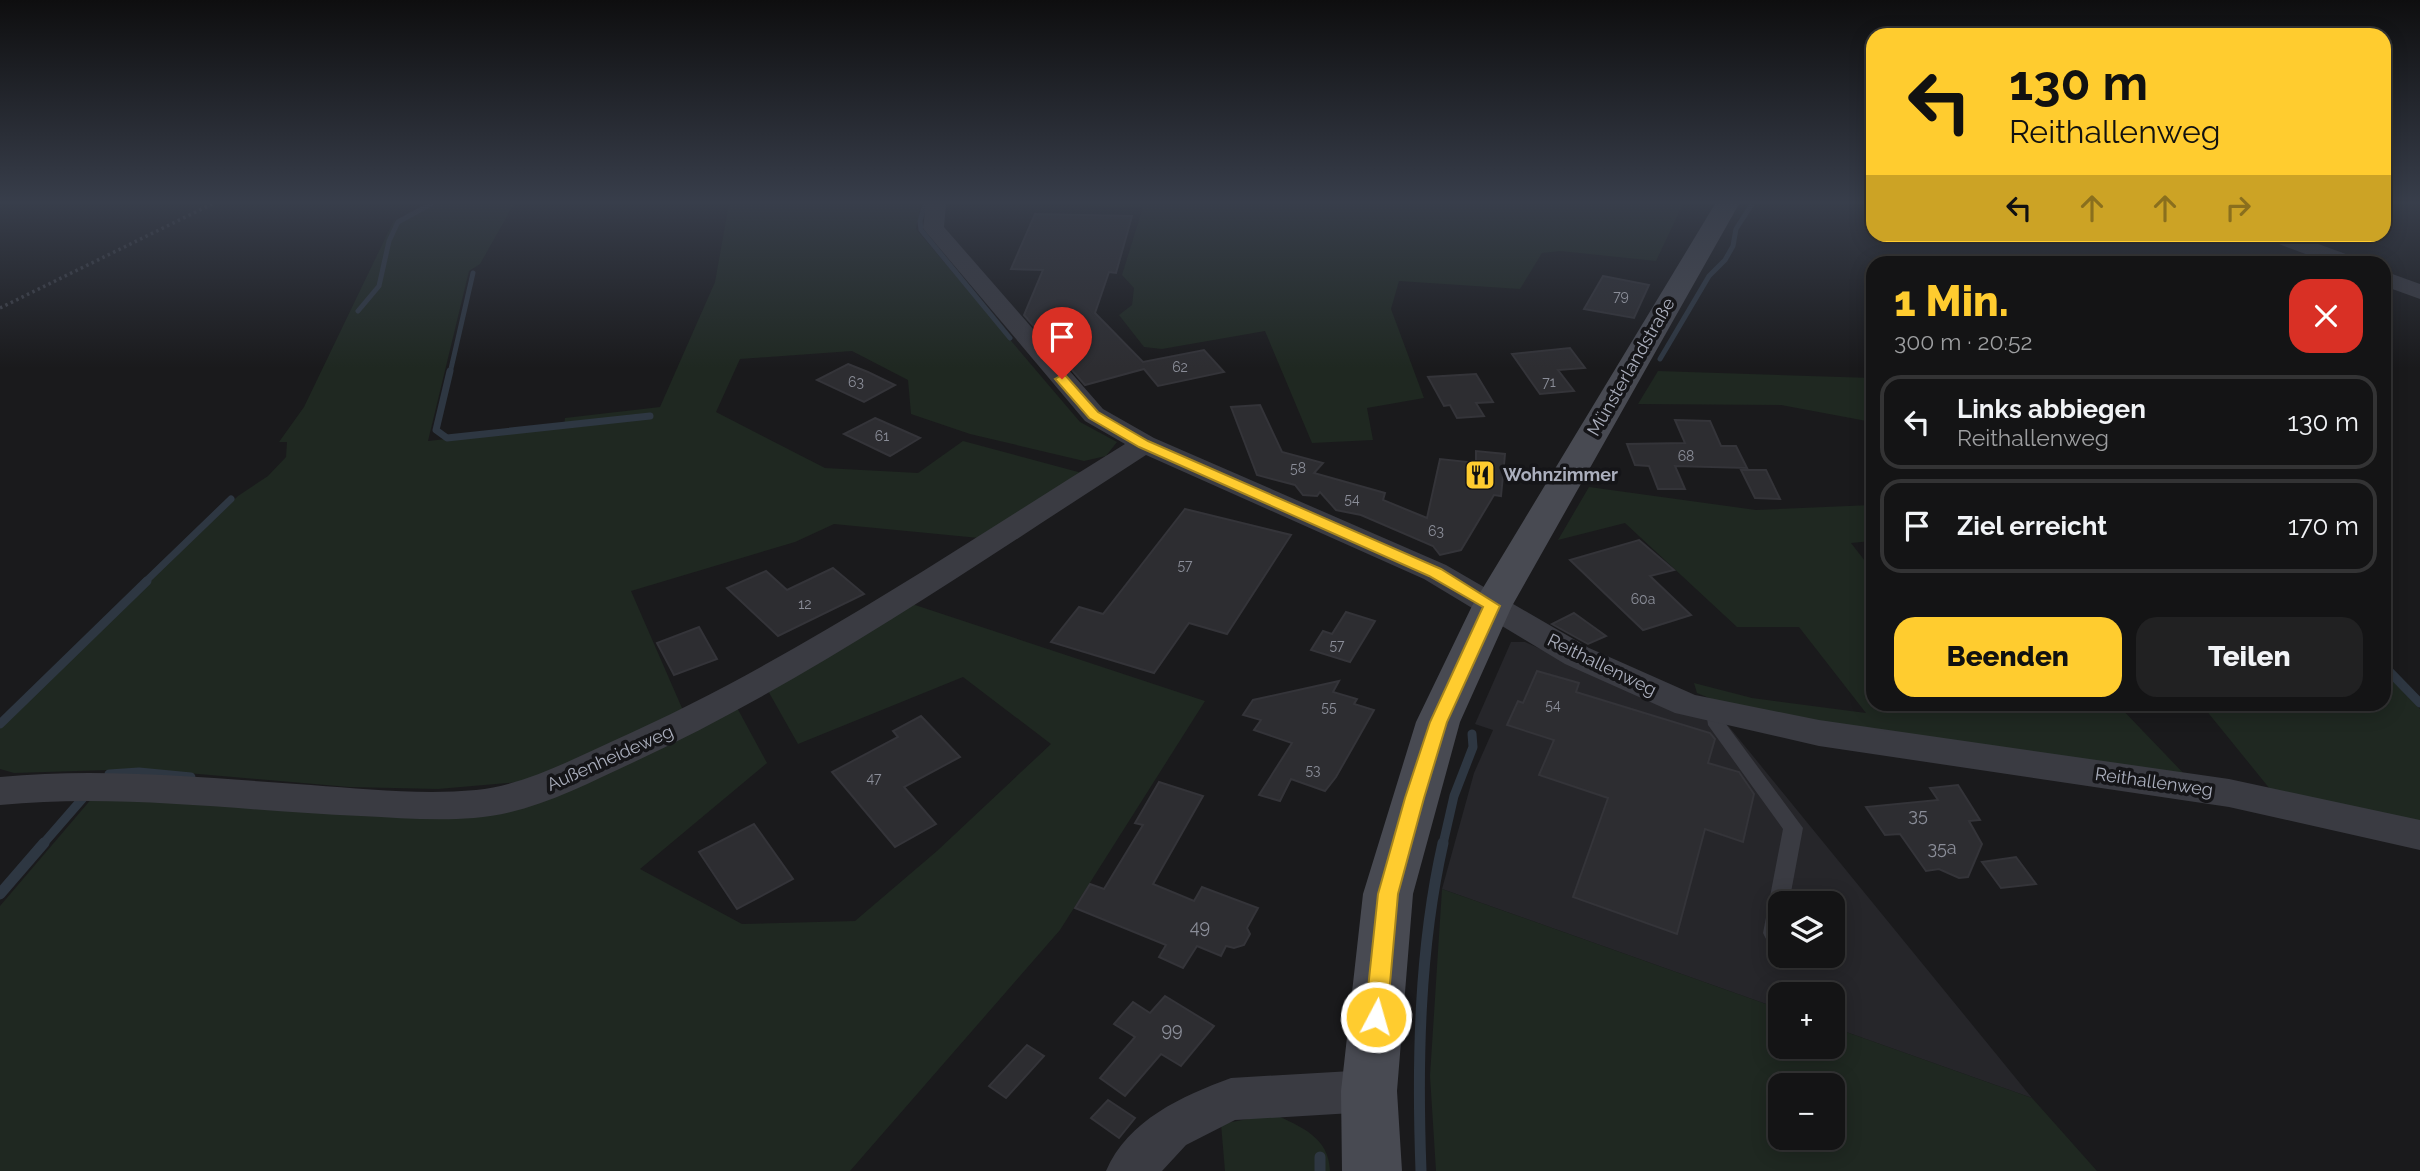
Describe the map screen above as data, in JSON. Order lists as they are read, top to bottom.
{
  "streets": {
    "main road": ["Münsterlandstraße"],
    "street": ["Reithallenweg", "Außenheideweg"]
  },
  "crossings": [
    ["Münsterlandstraße", "Reithallenweg"],
    ["Reithallenweg", "Außenheideweg"]
  ],
  "places": {
    "restaurant": ["Wohnzimmer"]
  },
  "house_numbers": [
    "79",
    "62",
    "63",
    "71",
    "61",
    "68",
    "58",
    "54",
    "63",
    "57",
    "60a",
    "12",
    "57",
    "54",
    "55",
    "53",
    "47",
    "35",
    "35a",
    "49",
    "99"
  ],
  "page": {
    "turn": ["130 m", "Reithallenweg"],
    "heading": ["1 Min.", "300 m · 20:52"],
    "list": [
      {
        "name": "Links abbiegen",
        "note": "Reithallenweg",
        "value": "130 m"
      },
      {
        "name": "Ziel erreicht",
        "value": "170 m"
      }
    ],
    "buttons": ["Beenden", "Teilen"],
    "map_buttons": ["+", "−"]
  }
}
